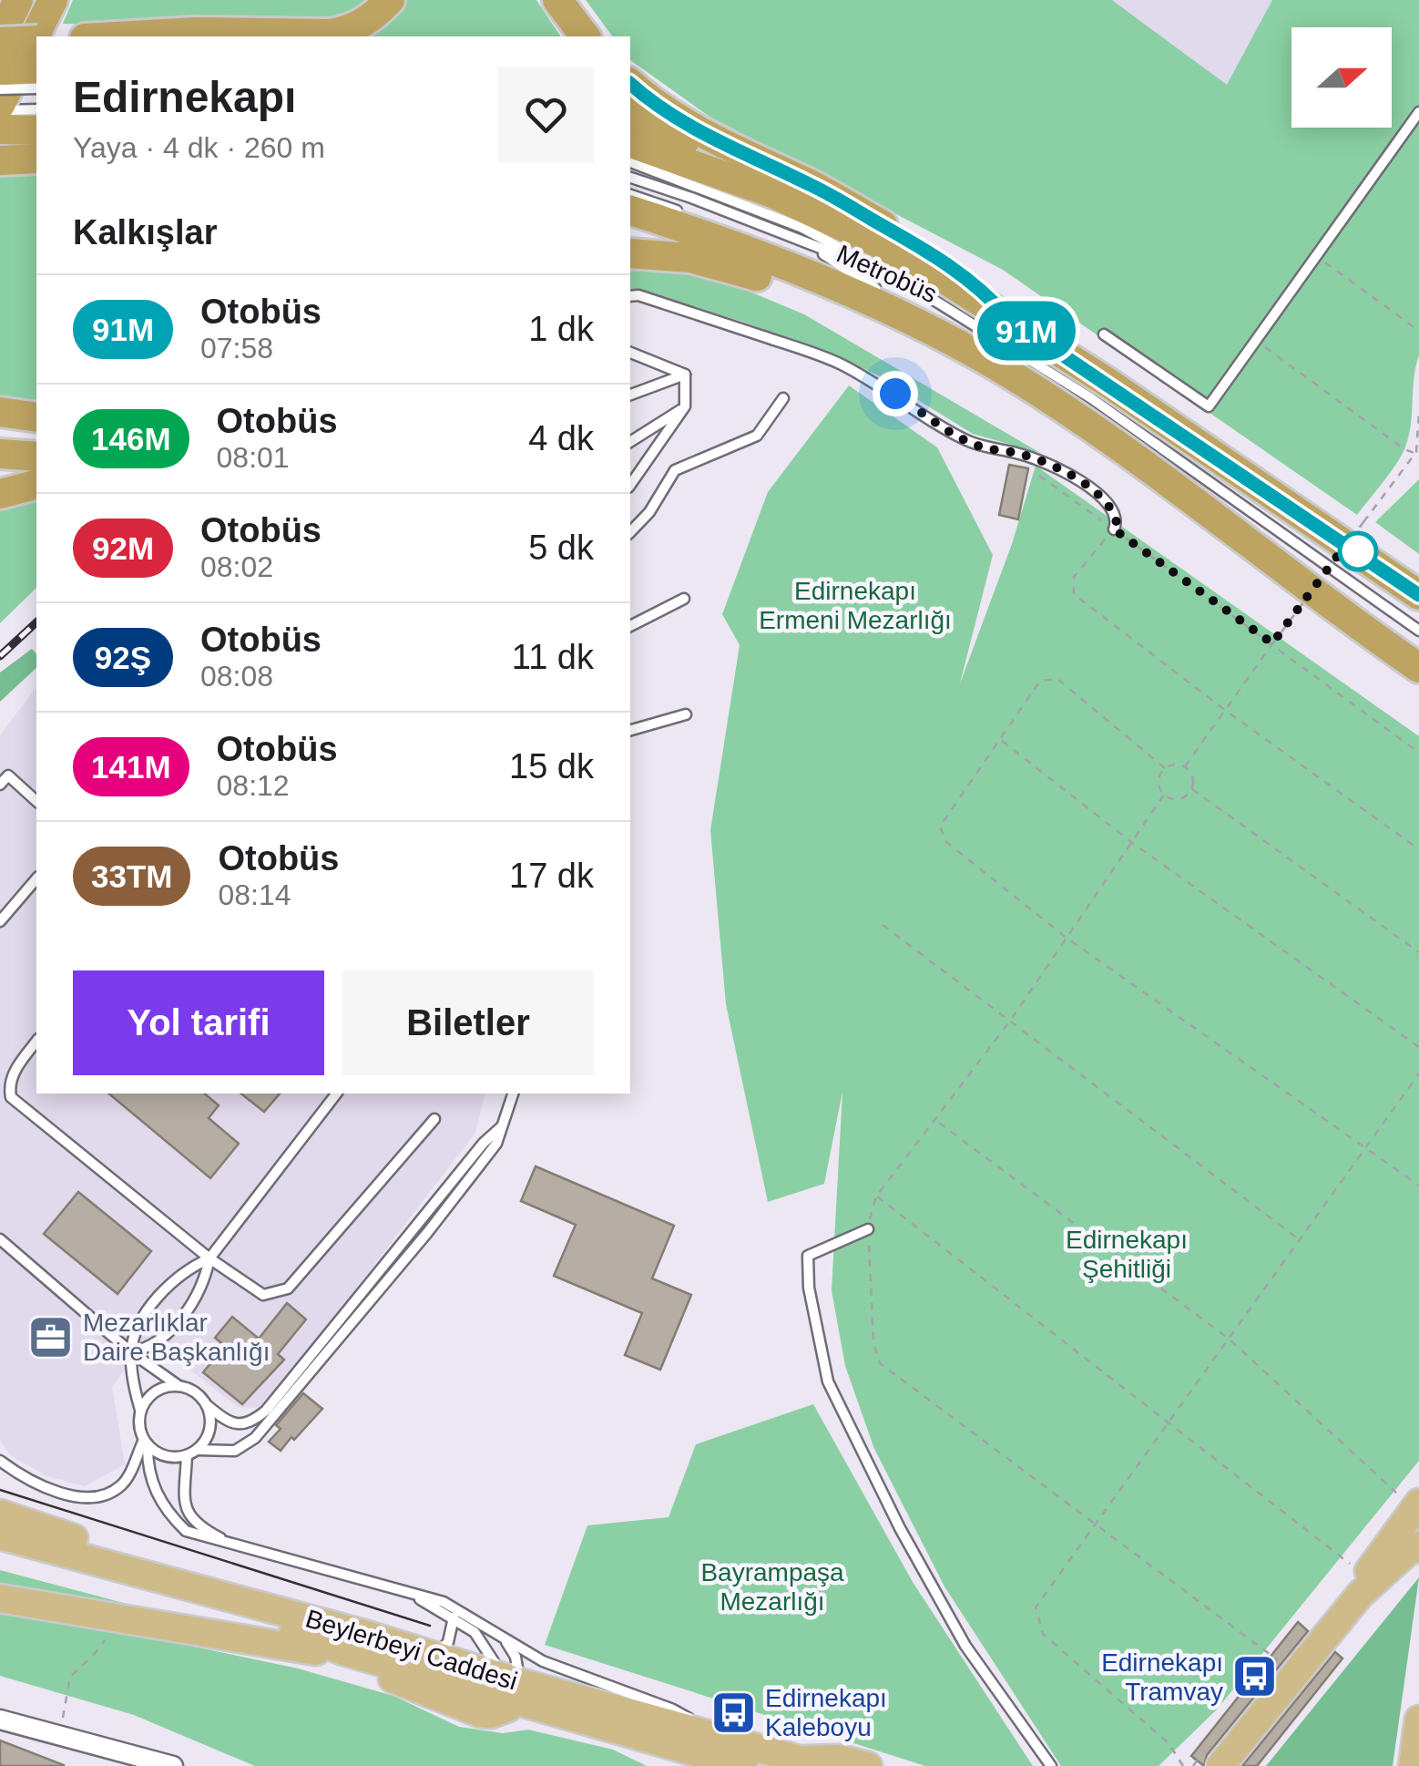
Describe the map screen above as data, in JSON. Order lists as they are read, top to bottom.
{
  "streets": {
    "main road": ["Beylerbeyi Caddesi"],
    "lane": ["Metrobüs"]
  },
  "parks": ["Edirnekapı Ermeni Mezarlığı", "Edirnekapı Şehitliği", "Bayrampaşa Mezarlığı"],
  "places": {
    "office": ["Mezarlıklar Daire Başkanlığı"],
    "bus stop": ["Edirnekapı Tramvay", "Edirnekapı Kaleboyu"]
  },
  "lines": ["bus line 91M"],
  "north": "right",
  "page": {
    "on_map": "91M",
    "heading": [
      ["Edirnekapı", "Yaya · 4 dk · 260 m"],
      "Kalkışlar"
    ],
    "list": [
      {
        "mark": "91M",
        "name": "Otobüs",
        "note": "07:58",
        "value": "1 dk"
      },
      {
        "mark": "146M",
        "name": "Otobüs",
        "note": "08:01",
        "value": "4 dk"
      },
      {
        "mark": "92M",
        "name": "Otobüs",
        "note": "08:02",
        "value": "5 dk"
      },
      {
        "mark": "92Ş",
        "name": "Otobüs",
        "note": "08:08",
        "value": "11 dk"
      },
      {
        "mark": "141M",
        "name": "Otobüs",
        "note": "08:12",
        "value": "15 dk"
      },
      {
        "mark": "33TM",
        "name": "Otobüs",
        "note": "08:14",
        "value": "17 dk"
      }
    ],
    "buttons": ["Yol tarifi", "Biletler"]
  }
}
